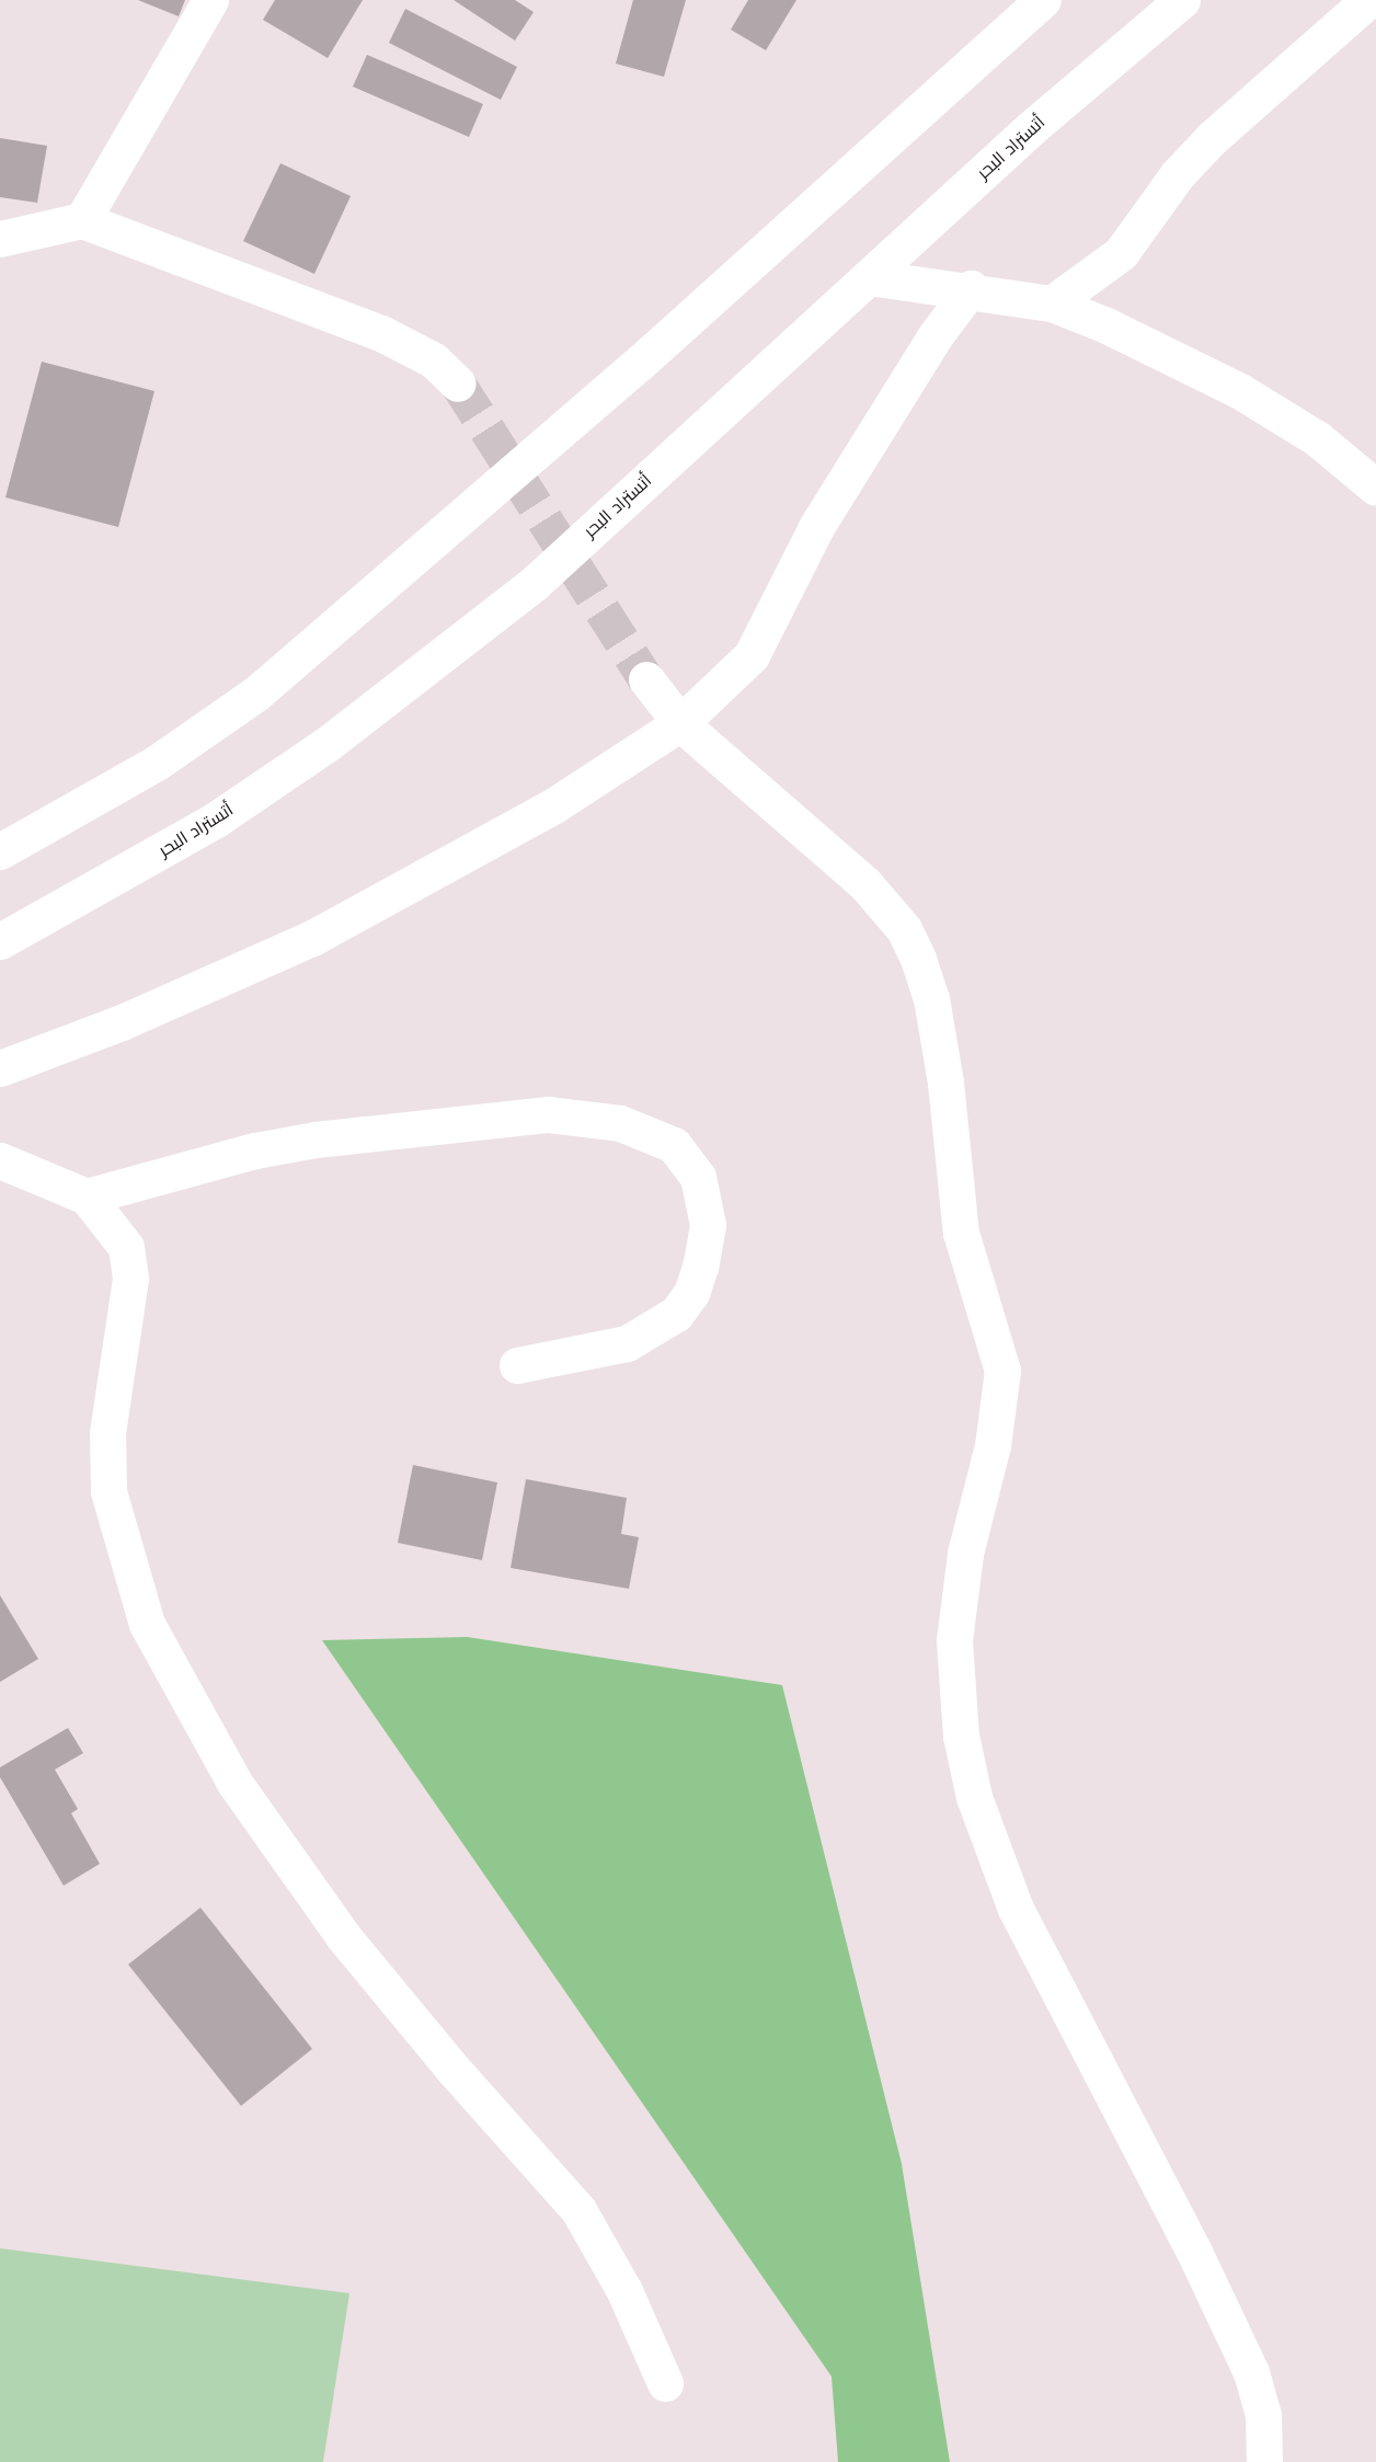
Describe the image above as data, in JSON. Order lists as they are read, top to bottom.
{
  "streets": {
    "main road": ["أتستراد البحر"]
  }
}
